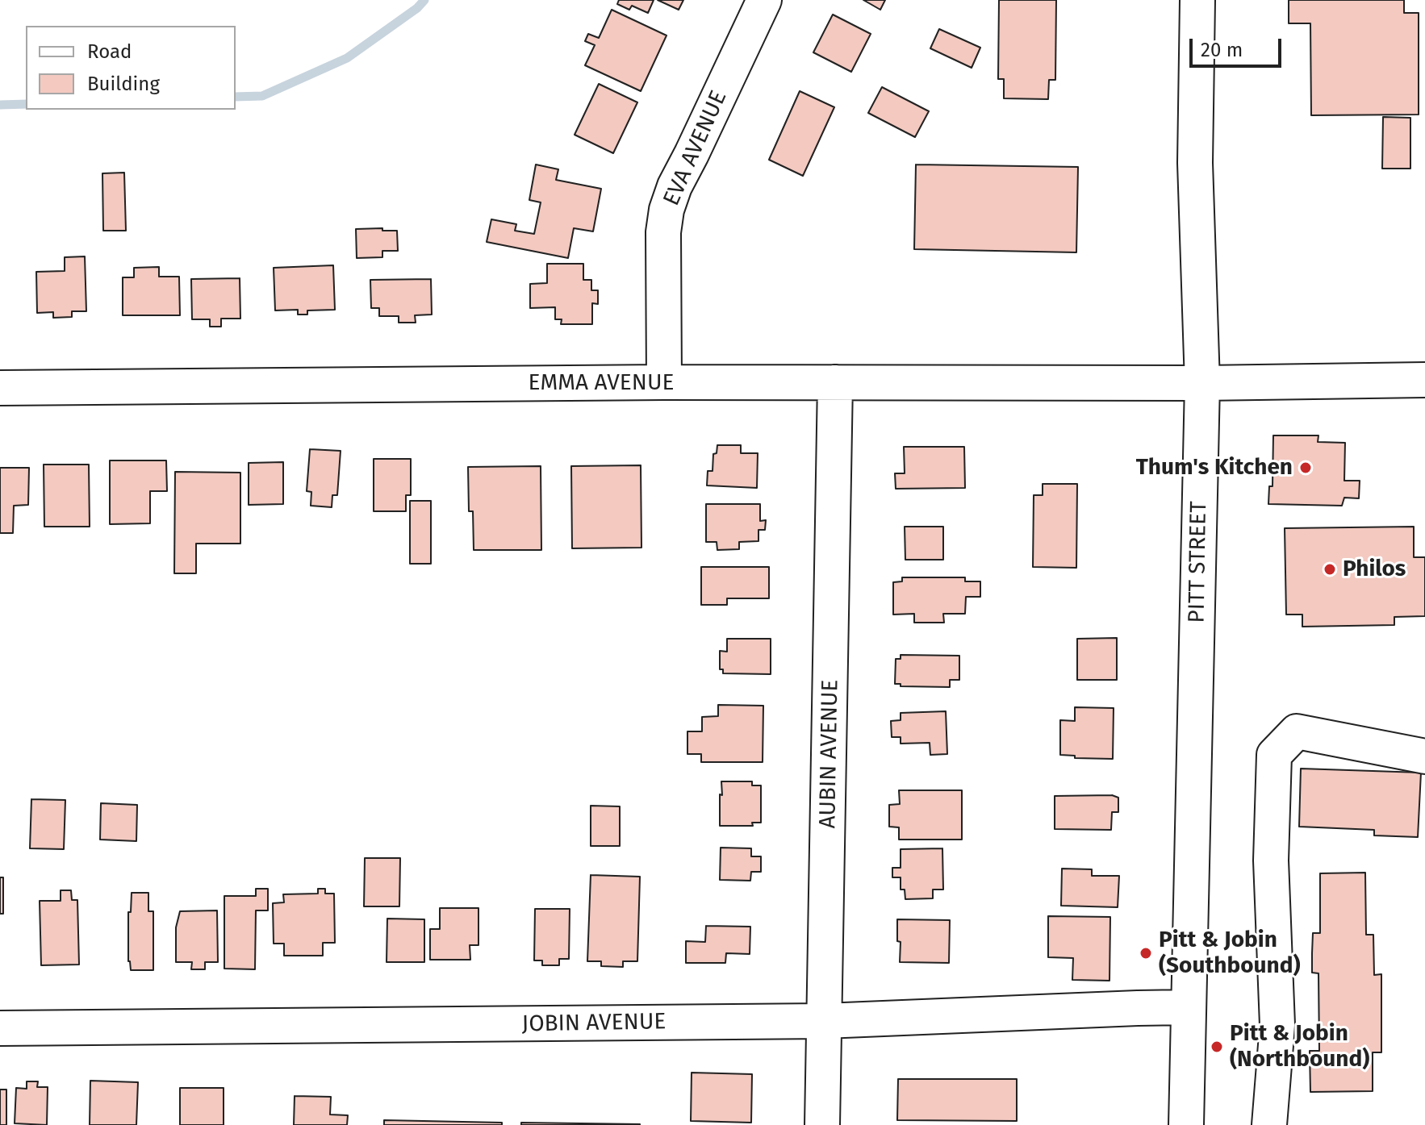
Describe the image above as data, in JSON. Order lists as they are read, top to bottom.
{
  "streets": {
    "street": [
      "EVA AVENUE",
      "EMMA AVENUE",
      "PITT STREET",
      "AUBIN AVENUE",
      "JOBIN AVENUE"
    ]
  },
  "crossings": [
    ["EVA AVENUE", "EMMA AVENUE"],
    ["EMMA AVENUE", "PITT STREET"],
    ["EMMA AVENUE", "AUBIN AVENUE"],
    ["PITT STREET", "JOBIN AVENUE"],
    ["AUBIN AVENUE", "JOBIN AVENUE"]
  ],
  "places": [
    "Thum's Kitchen",
    "Philos",
    "Pitt & Jobin (Southbound)",
    "Pitt & Jobin (Northbound)"
  ],
  "legend": ["Road", "Building"],
  "scale_bar": "20 m"
}
